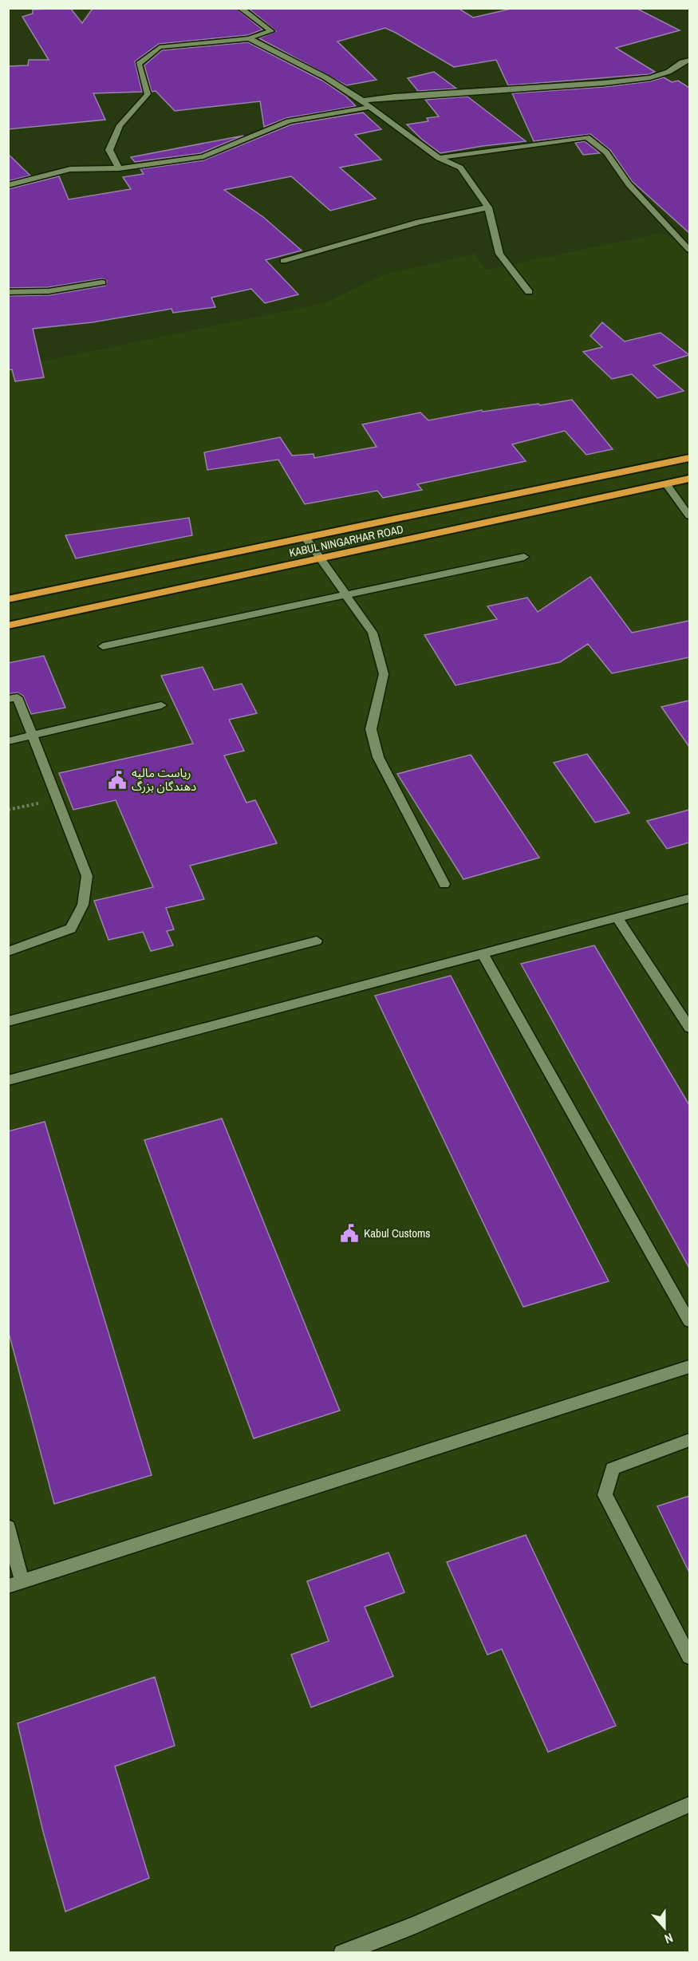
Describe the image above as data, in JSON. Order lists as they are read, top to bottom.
{
  "streets": {
    "highway": ["KABUL NINGARHAR ROAD"]
  },
  "places": {
    "public building": ["ریاست مالیه دهندگان بزرگ", "Kabul Customs"]
  },
  "north": "bottom"
}
